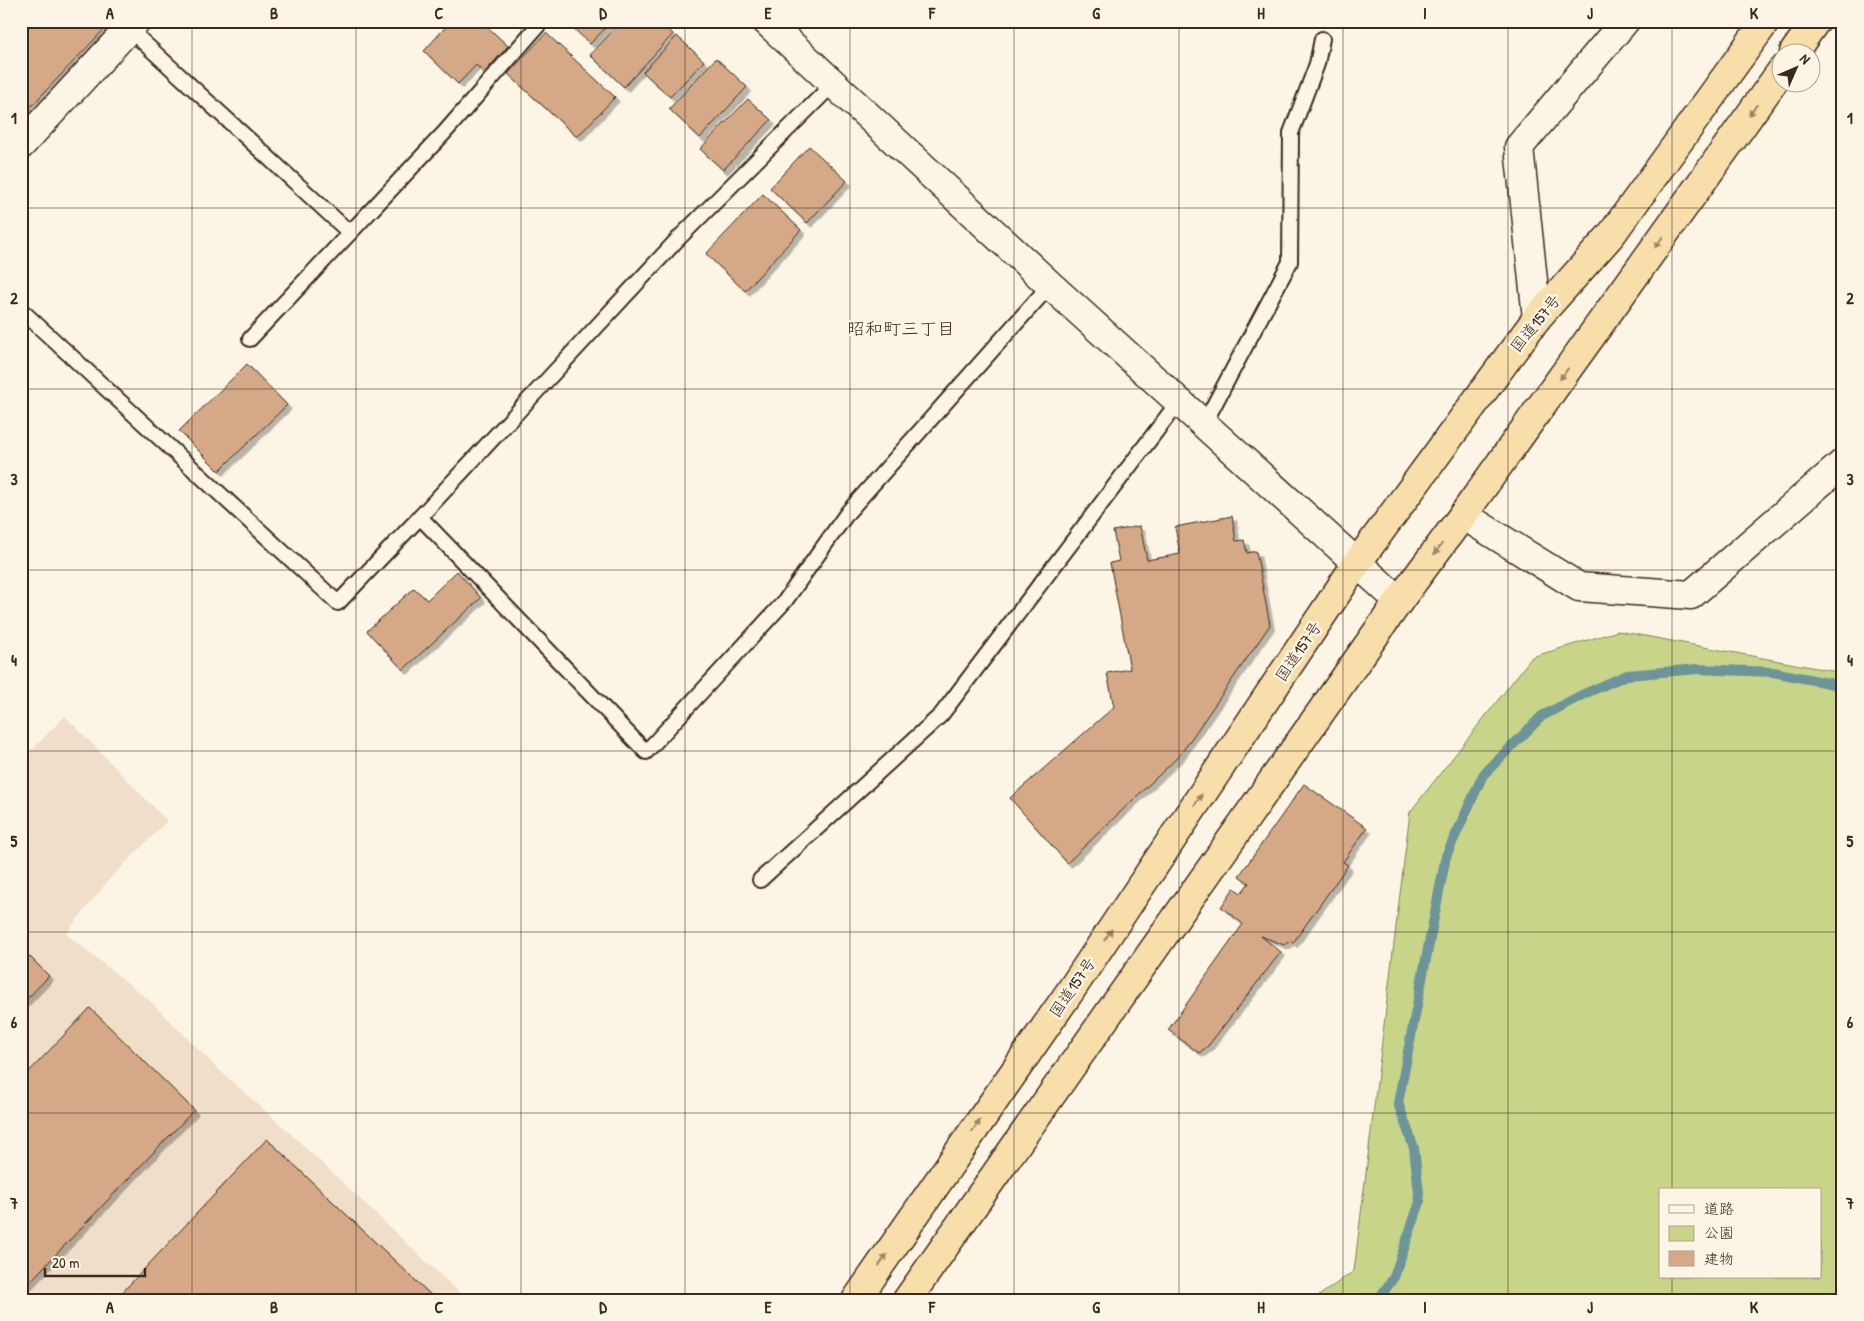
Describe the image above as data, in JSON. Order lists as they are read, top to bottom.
{
  "streets": {
    "highway": ["国道157号"]
  },
  "districts": ["昭和町三丁目"],
  "legend": ["道路", "公園", "建物"],
  "scale_bar": "20 m",
  "north": "top right",
  "grid": {
    "columns": [
      "A",
      "B",
      "C",
      "D",
      "E",
      "F",
      "G",
      "H",
      "I",
      "J",
      "K"
    ],
    "rows": [
      "1",
      "2",
      "3",
      "4",
      "5",
      "6",
      "7"
    ]
  }
}
